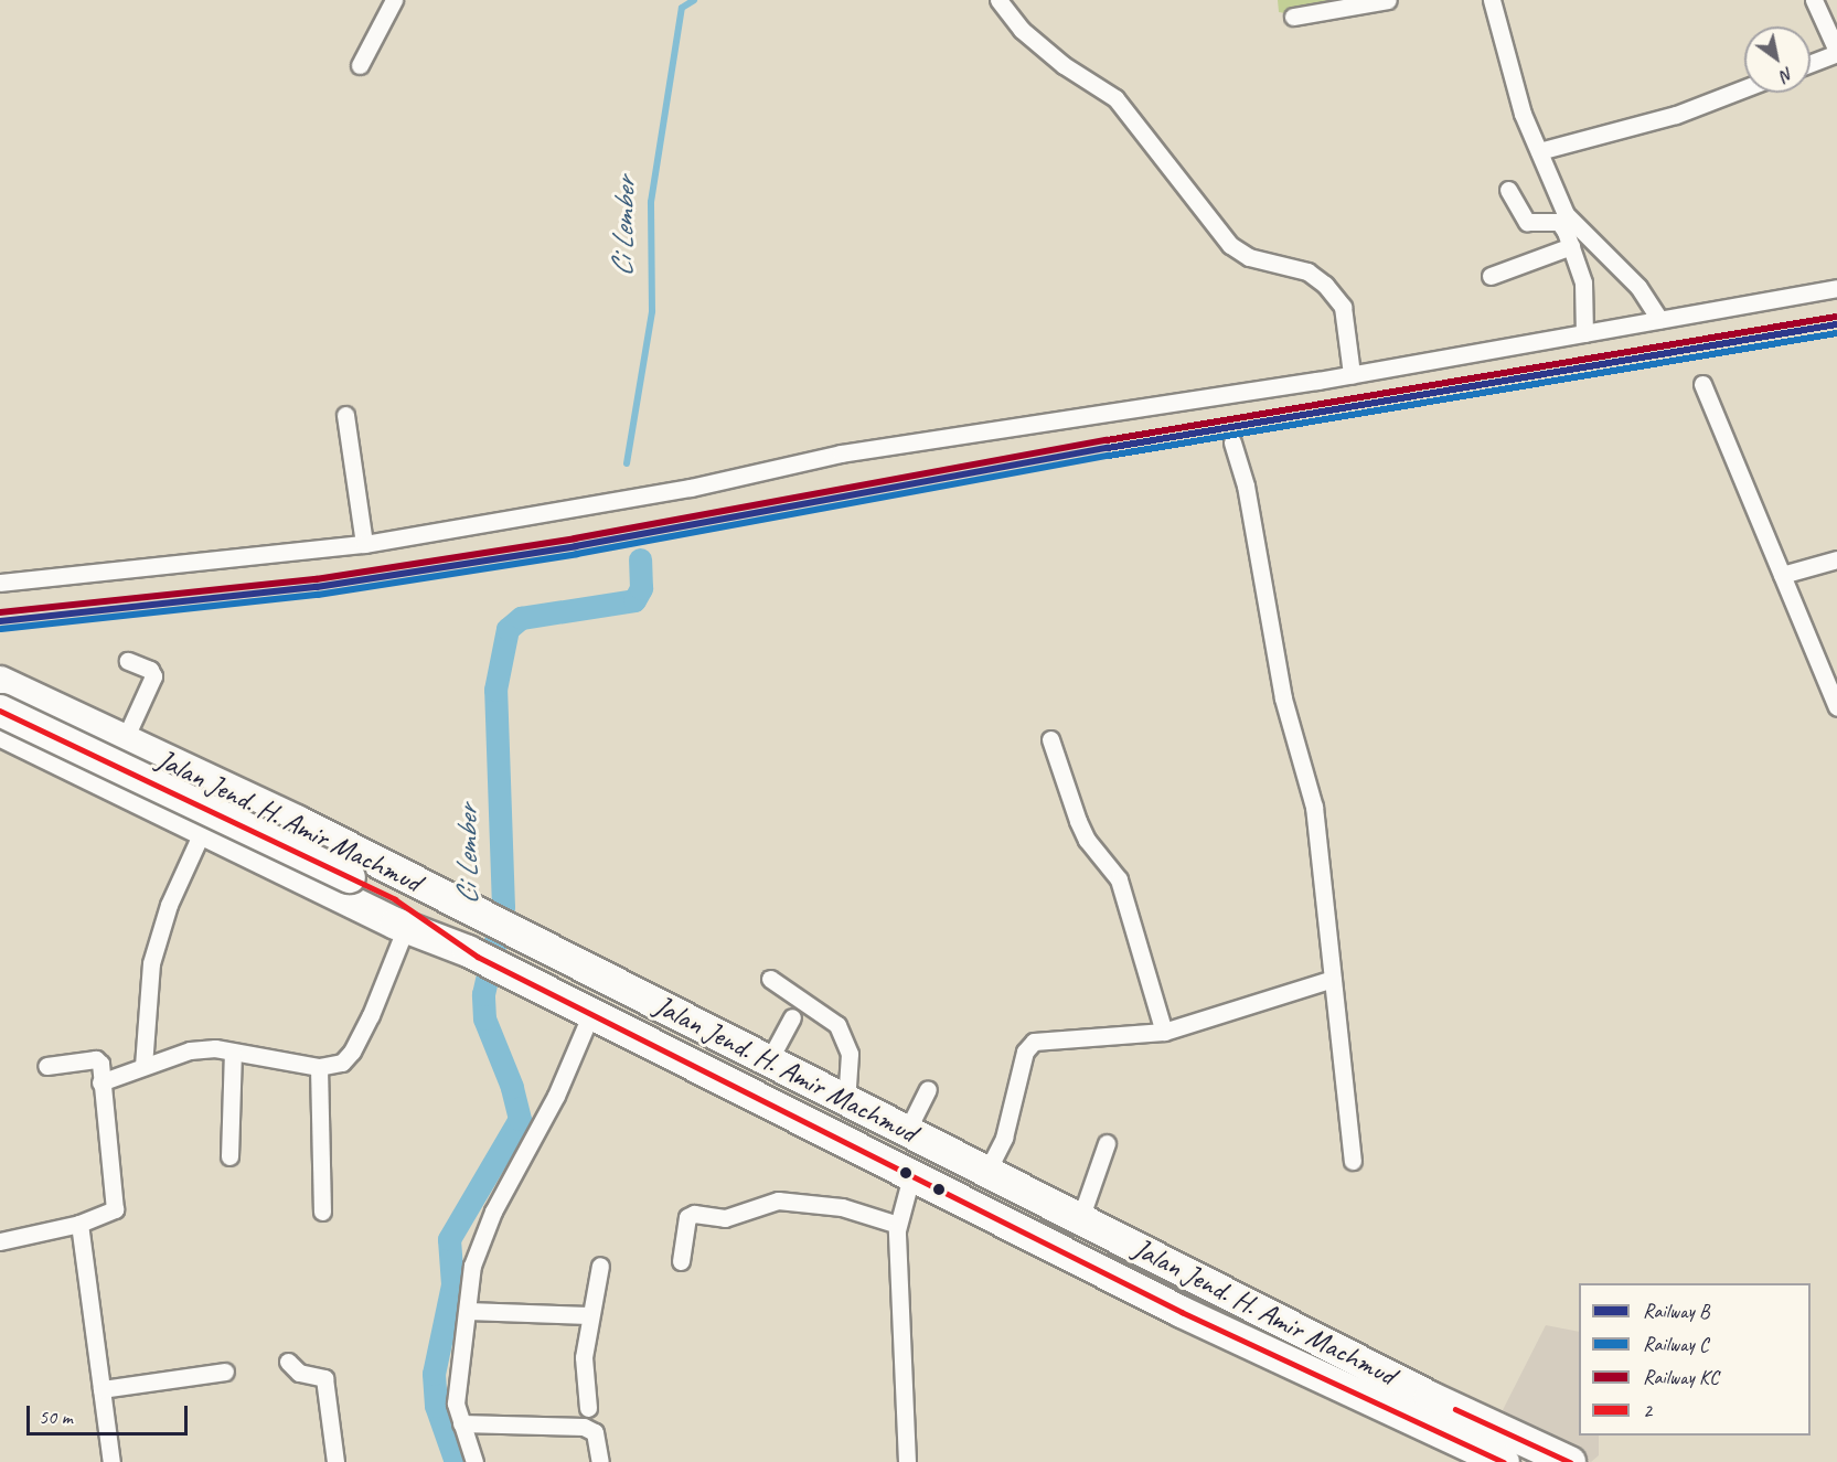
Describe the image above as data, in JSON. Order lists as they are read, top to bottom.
{
  "streets": {
    "highway": ["Jalan Jend. H. Amir Machmud"]
  },
  "water": ["Ci Lember"],
  "lines": [
    "rail line KC",
    "rail line B",
    "rail line C",
    "transit line 2"
  ],
  "legend": [
    "Railway B",
    "Railway C",
    "Railway KC",
    "2"
  ],
  "scale_bar": "50 m",
  "north": "bottom right"
}
